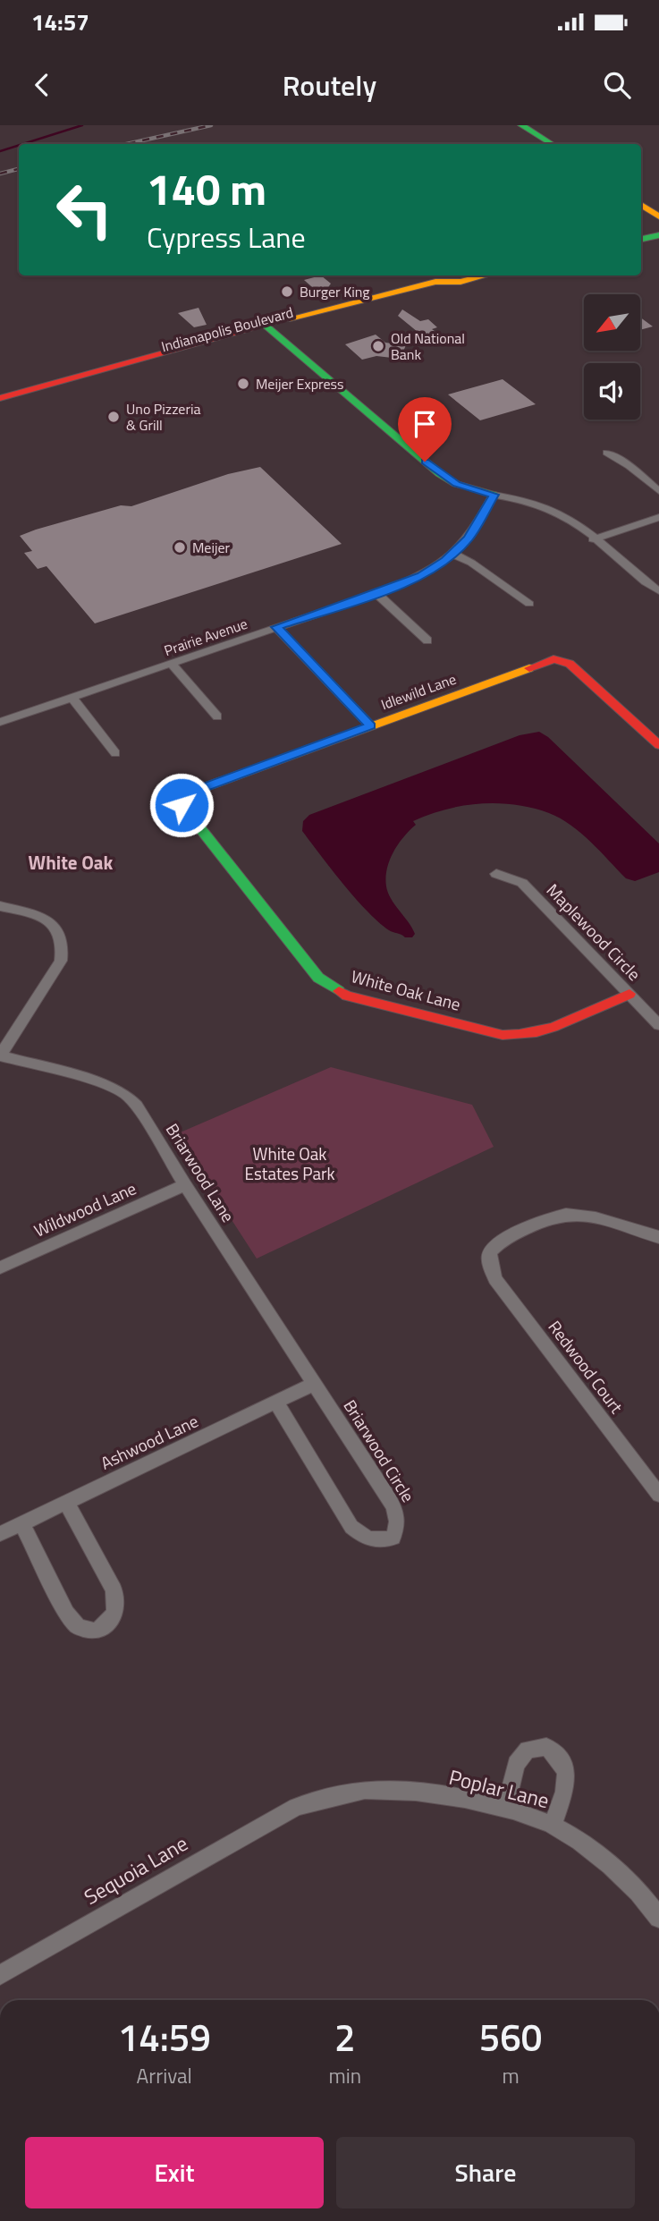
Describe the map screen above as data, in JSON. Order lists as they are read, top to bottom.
{
  "streets": {
    "main road": ["Indianapolis Boulevard", "Idlewild Lane", "White Oak Lane"],
    "street": [
      "Prairie Avenue",
      "Maplewood Circle",
      "Briarwood Lane",
      "Wildwood Lane",
      "Redwood Court",
      "Ashwood Lane",
      "Briarwood Circle",
      "Poplar Lane",
      "Sequoia Lane"
    ]
  },
  "crossings": [
    ["Idlewild Lane", "White Oak Lane"],
    ["Maplewood Circle", "White Oak Lane"],
    ["Briarwood Lane", "Wildwood Lane"],
    ["Briarwood Lane", "Ashwood Lane"],
    ["Briarwood Lane", "Briarwood Circle"],
    ["Ashwood Lane", "Briarwood Circle"],
    ["Poplar Lane", "Sequoia Lane"]
  ],
  "districts": ["White Oak"],
  "parks": ["White Oak Estates Park"],
  "places": [
    "Burger King",
    "Old National Bank",
    "Meijer Express",
    "Uno Pizzeria & Grill",
    "Meijer"
  ],
  "north": "bottom left",
  "page": {
    "status": "14:57",
    "header": "Routely",
    "turn": ["140 m", "Cypress Lane"],
    "eta": [
      "14:59",
      "Arrival",
      "2",
      "min",
      "560",
      "m"
    ],
    "buttons": ["Exit", "Share"]
  }
}
